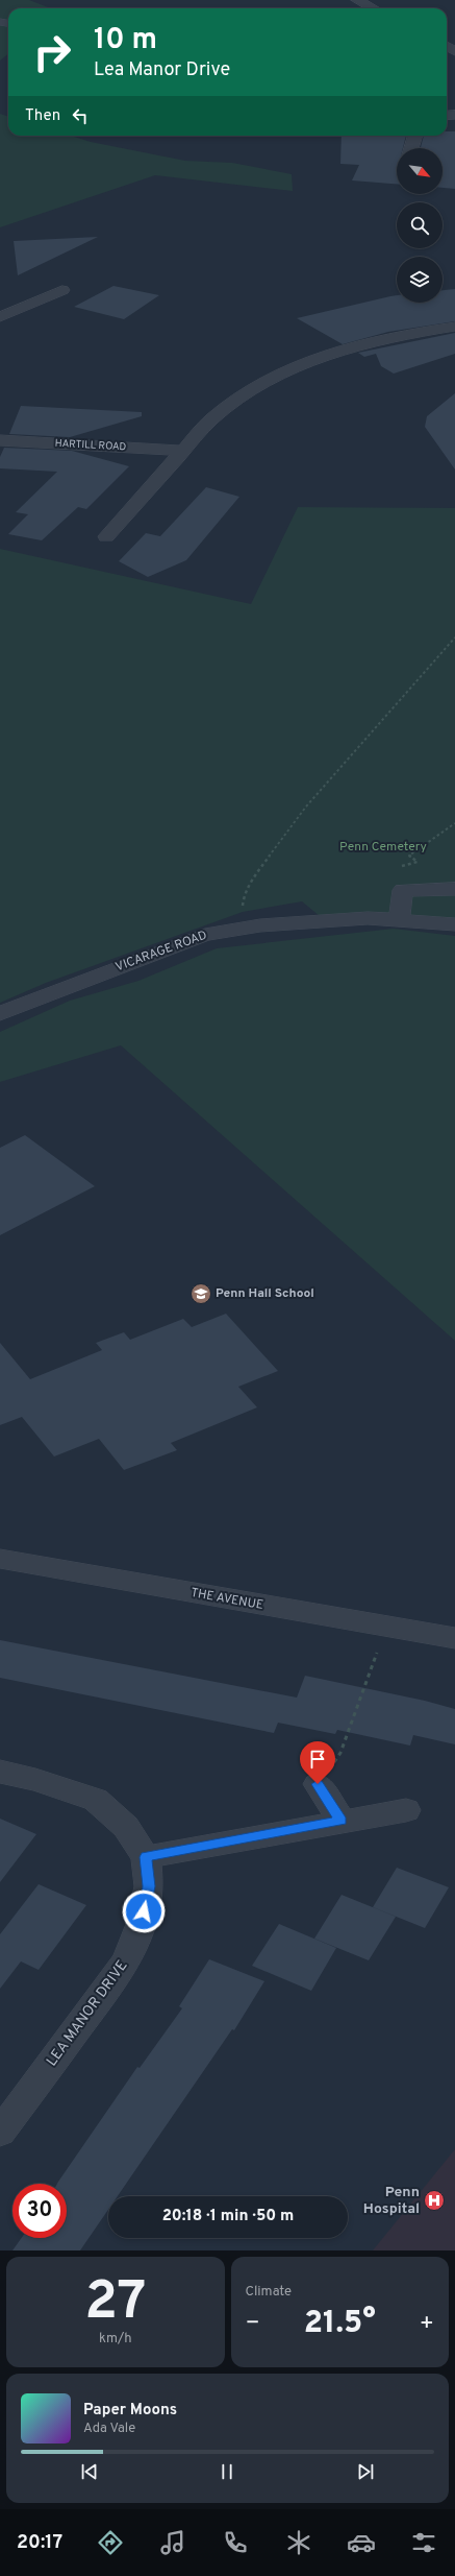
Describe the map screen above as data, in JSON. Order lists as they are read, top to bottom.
{
  "streets": {
    "street": [
      "HARTILL ROAD",
      "VICARAGE ROAD",
      "THE AVENUE",
      "LEA MANOR DRIVE"
    ]
  },
  "parks": ["Penn Cemetery"],
  "places": {
    "school or university": ["Penn Hall School"],
    "hospital": ["Penn Hospital"]
  },
  "north": "bottom right",
  "page": {
    "turn": ["10 m", "Lea Manor Drive"],
    "then": "Then",
    "limit": "30",
    "trip": "20:18 · 1 min · 50 m",
    "tile": [
      ["27", "km/h"],
      "Climate"
    ],
    "heat": ["−", "21.5°", "+"],
    "song": ["Paper Moons", "Ada Vale"],
    "tabs": "20:17"
  }
}
